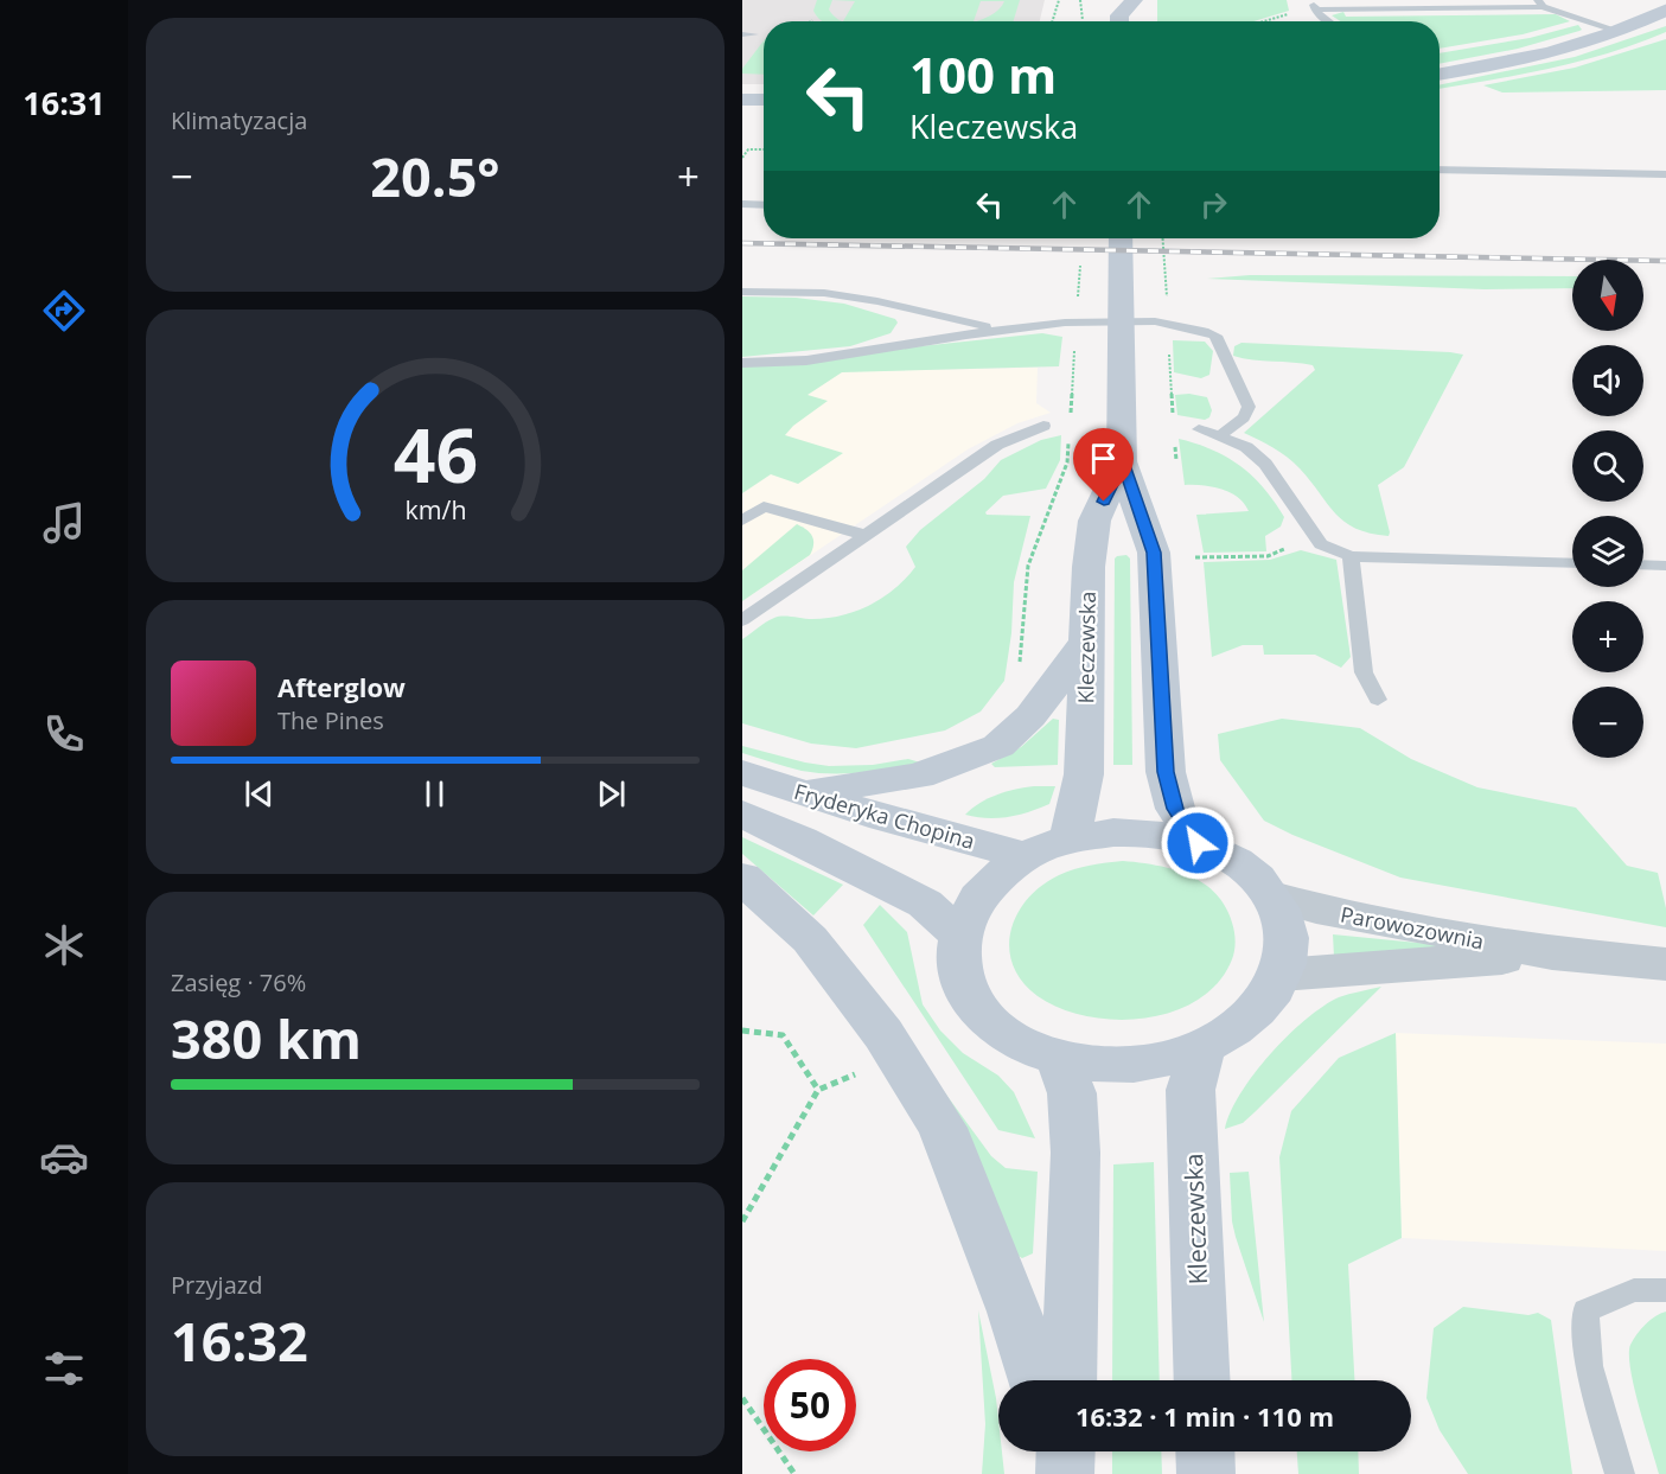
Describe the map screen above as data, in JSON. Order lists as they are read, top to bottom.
{
  "streets": {
    "main road": ["Kleczewska", "Fryderyka Chopina"],
    "street": ["Parowozownia"]
  },
  "north": "bottom",
  "page": {
    "tabs": "16:31",
    "tile": [
      "Klimatyzacja",
      ["Zasięg · 76%", "380 km"],
      ["Przyjazd", "16:32"]
    ],
    "turn": ["100 m", "Kleczewska"],
    "heat": ["−", "20.5°", "+"],
    "map_buttons": ["+", "−"],
    "song": ["Afterglow", "The Pines"],
    "limit": "50",
    "trip": "16:32 · 1 min · 110 m",
    "gauge": ["46", "km/h"]
  }
}
